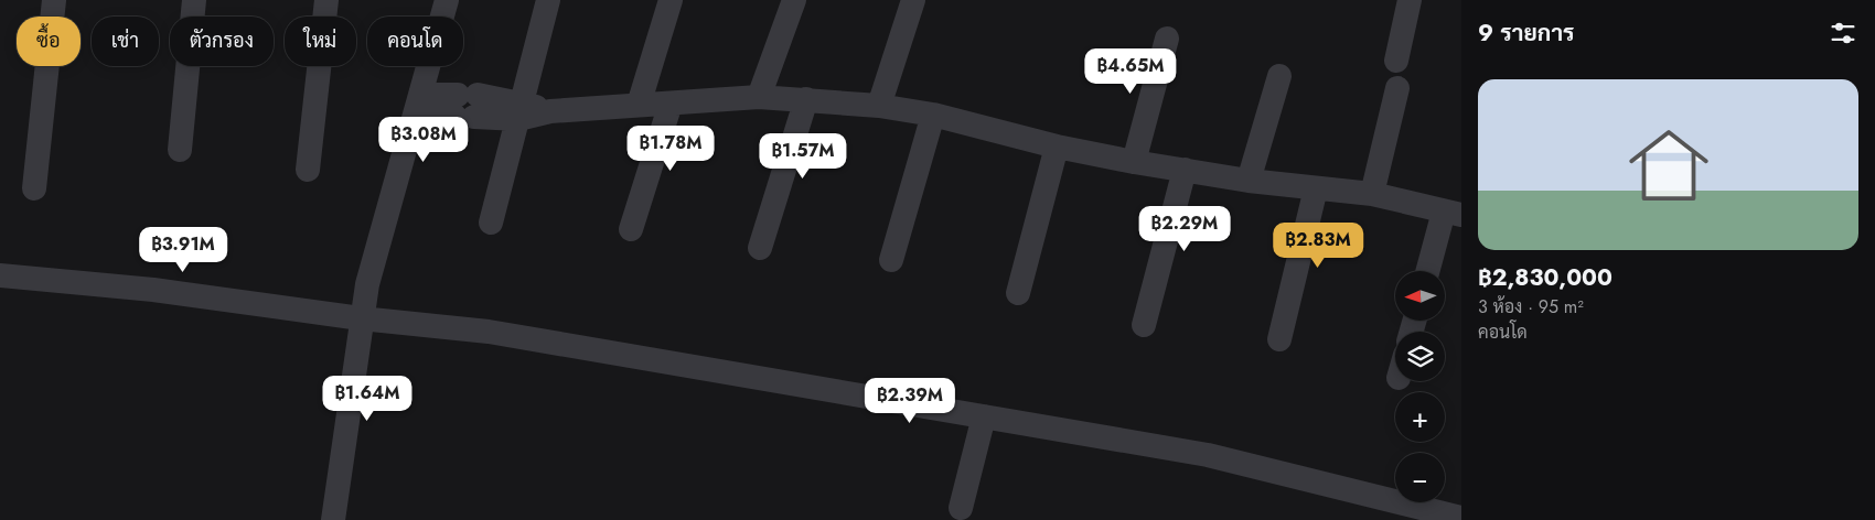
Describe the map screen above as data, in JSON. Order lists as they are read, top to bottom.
{
  "north": "left",
  "page": {
    "heading": "9 รายการ",
    "chip": [
      "ซื้อ",
      "เช่า",
      "ตัวกรอง",
      "ใหม่",
      "คอนโด"
    ],
    "price": [
      "฿4.65M",
      "฿3.08M",
      "฿1.78M",
      "฿1.57M",
      "฿2.29M",
      "฿2.83M",
      "฿3.91M",
      "฿1.64M",
      "฿2.39M"
    ],
    "list": [
      {
        "name": "฿2,830,000",
        "note": "3 ห้อง · 95 m² · คอนโด"
      }
    ],
    "map_buttons": ["+", "−"]
  }
}
